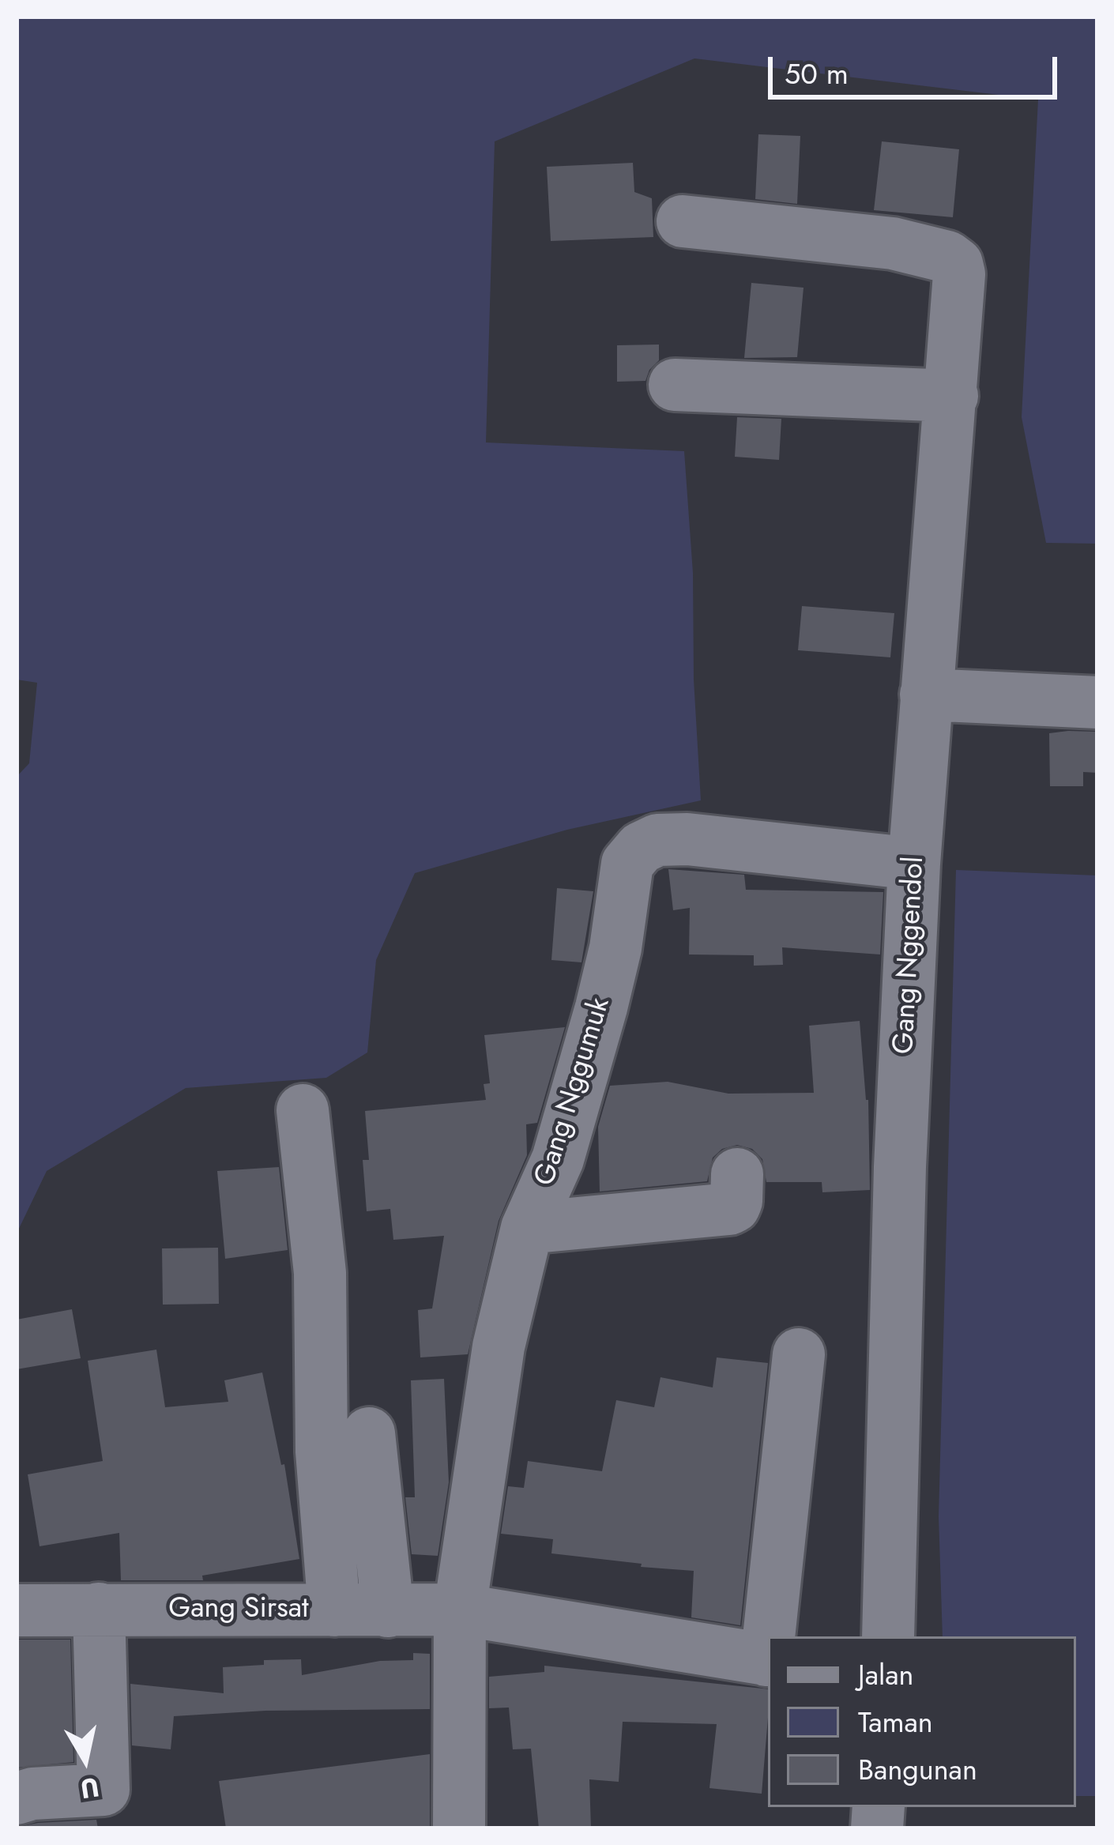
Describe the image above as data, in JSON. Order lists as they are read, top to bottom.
{
  "streets": {
    "street": ["Gang Nggendol", "Gang Nggumuk", "Gang Sirsat"]
  },
  "crossings": [
    ["Gang Nggendol", "Gang Nggumuk"],
    ["Gang Nggumuk", "Gang Sirsat"]
  ],
  "legend": ["Jalan", "Taman", "Bangunan"],
  "scale_bar": "50 m",
  "north": "bottom"
}
